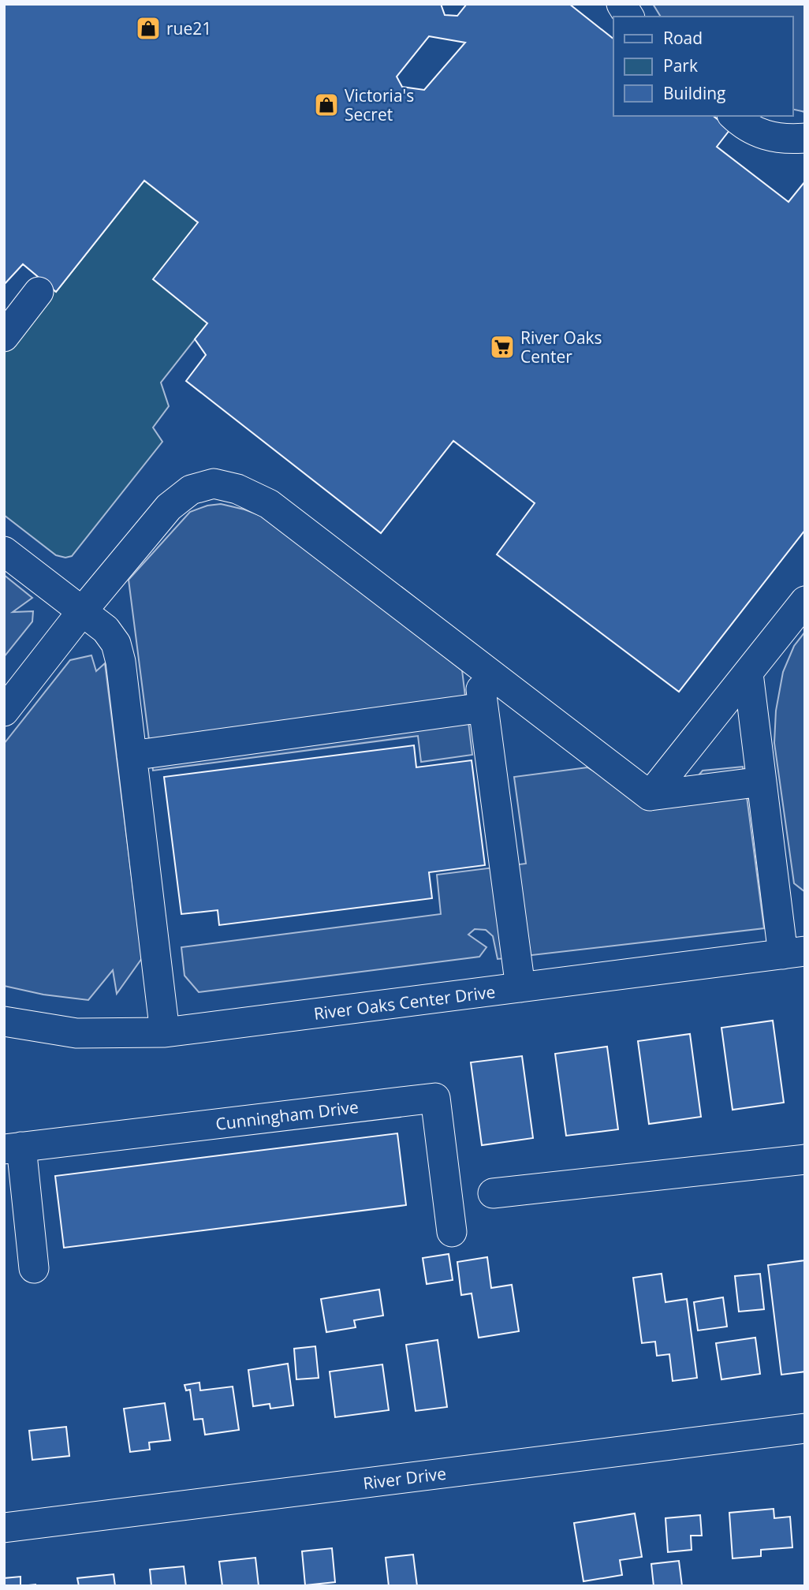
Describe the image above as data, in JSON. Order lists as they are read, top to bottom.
{
  "streets": {
    "street": ["River Oaks Center Drive", "Cunningham Drive", "River Drive"]
  },
  "places": {
    "shop": ["rue21", "Victoria's Secret"],
    "supermarket": ["River Oaks Center"]
  },
  "legend": ["Road", "Park", "Building"]
}
